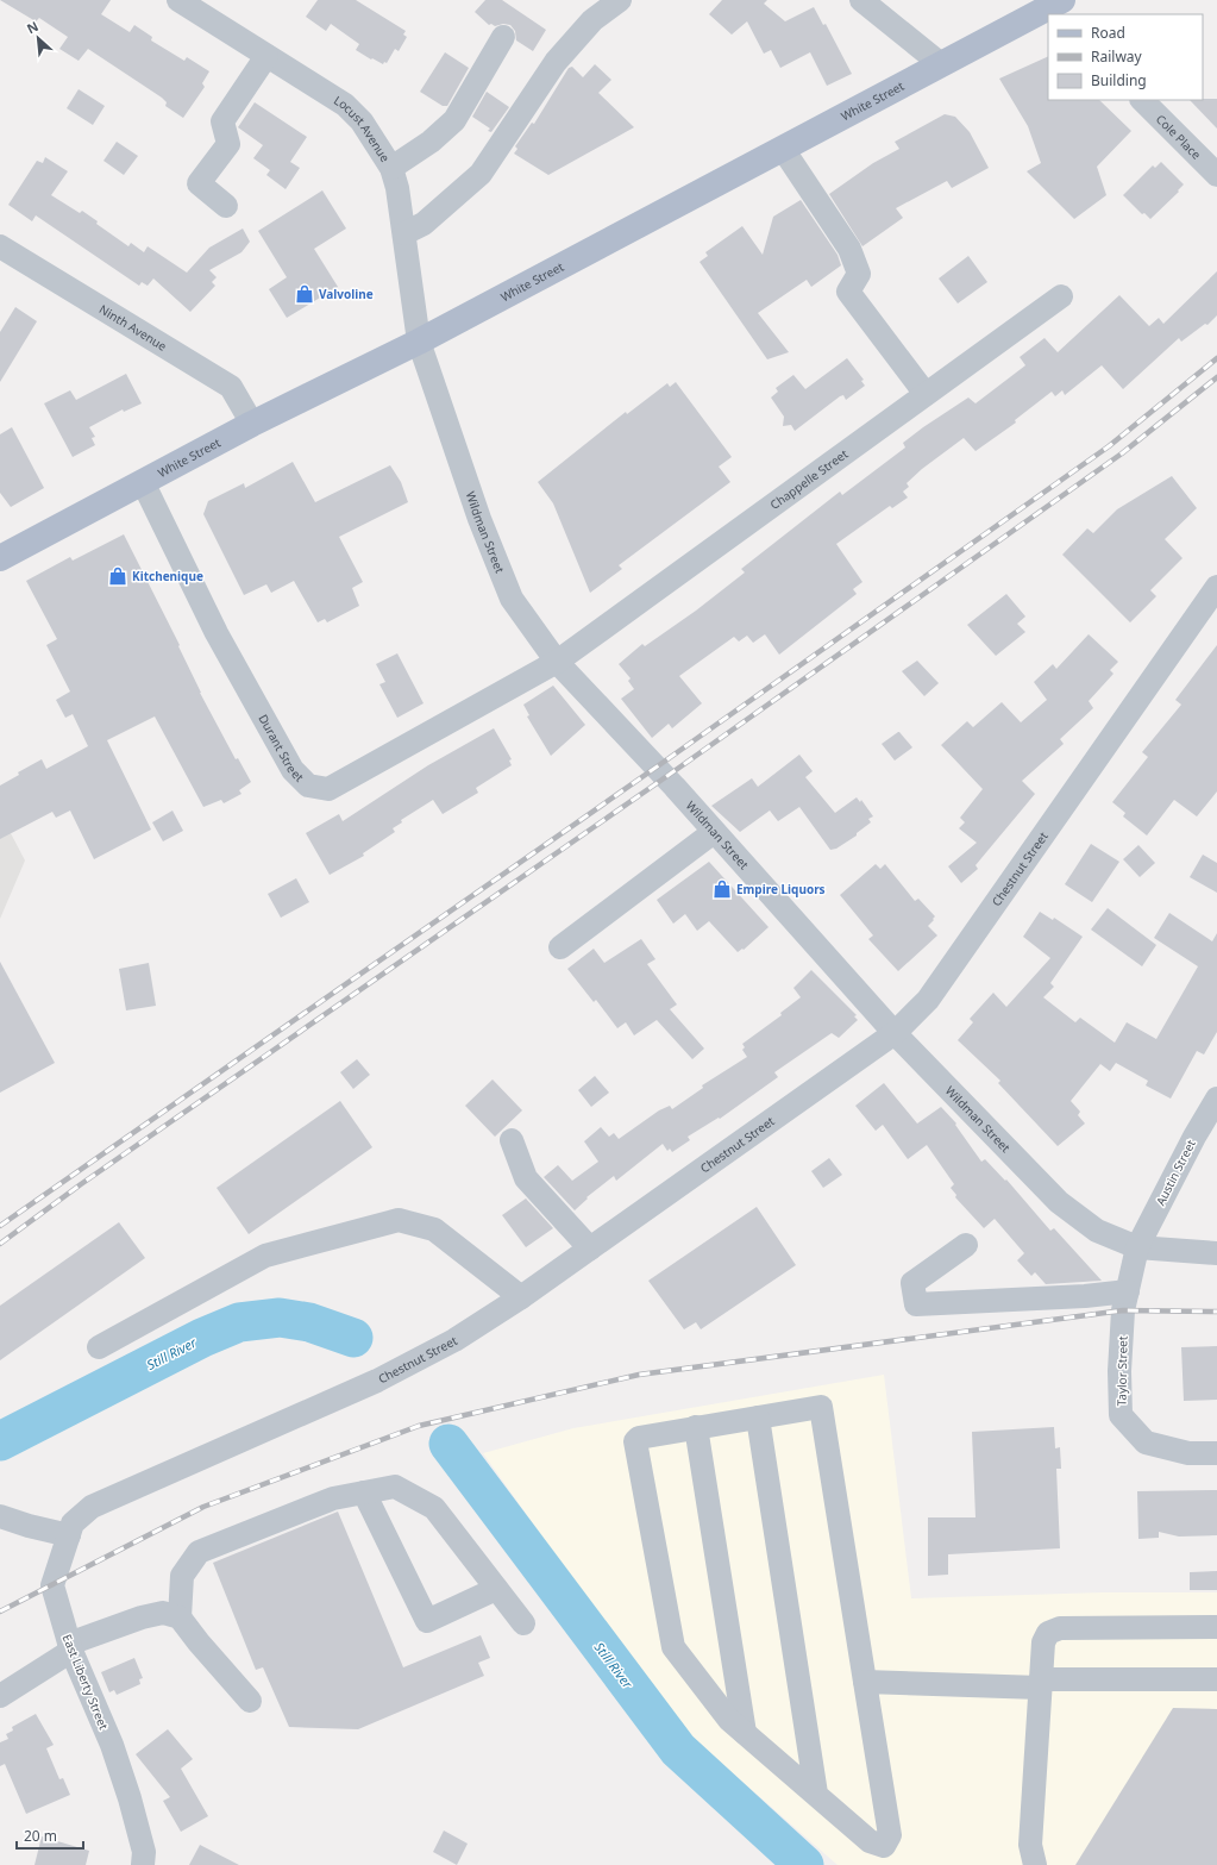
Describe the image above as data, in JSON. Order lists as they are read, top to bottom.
{
  "streets": {
    "main road": ["White Street"],
    "street": [
      "Locust Avenue",
      "Cole Place",
      "Ninth Avenue",
      "Chappelle Street",
      "Wildman Street",
      "Durant Street",
      "Chestnut Street",
      "Austin Street",
      "Taylor Street",
      "East Liberty Street"
    ]
  },
  "crossings": [
    ["White Street", "Locust Avenue"],
    ["White Street", "Ninth Avenue"],
    ["White Street", "Wildman Street"],
    ["White Street", "Durant Street"],
    ["Locust Avenue", "Wildman Street"],
    ["Chappelle Street", "Wildman Street"],
    ["Chappelle Street", "Durant Street"],
    ["Wildman Street", "Durant Street"],
    ["Wildman Street", "Chestnut Street"],
    ["Wildman Street", "Austin Street"],
    ["Wildman Street", "Taylor Street"],
    ["Chestnut Street", "East Liberty Street"],
    ["Austin Street", "Taylor Street"]
  ],
  "water": ["Still River"],
  "places": {
    "shop": ["Valvoline", "Kitchenique", "Empire Liquors"]
  },
  "legend": ["Road", "Railway", "Building"],
  "scale_bar": "20 m",
  "north": "top left"
}
